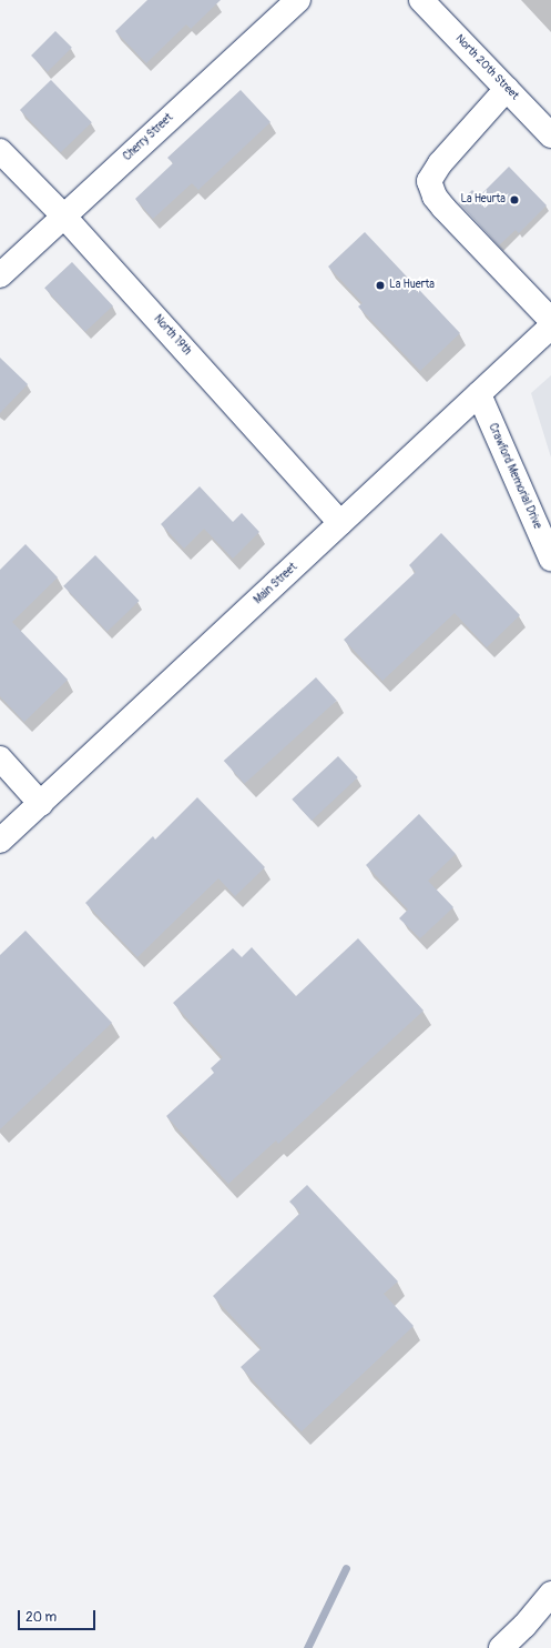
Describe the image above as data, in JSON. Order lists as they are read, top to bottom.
{
  "streets": {
    "street": [
      "North 20th Street",
      "Cherry Street",
      "North 19th",
      "Crawford Memorial Drive",
      "Main Street"
    ]
  },
  "crossings": [
    ["Cherry Street", "North 19th"],
    ["North 19th", "Main Street"],
    ["Crawford Memorial Drive", "Main Street"]
  ],
  "places": ["La Heurta", "La Huerta"],
  "scale_bar": "20 m"
}
